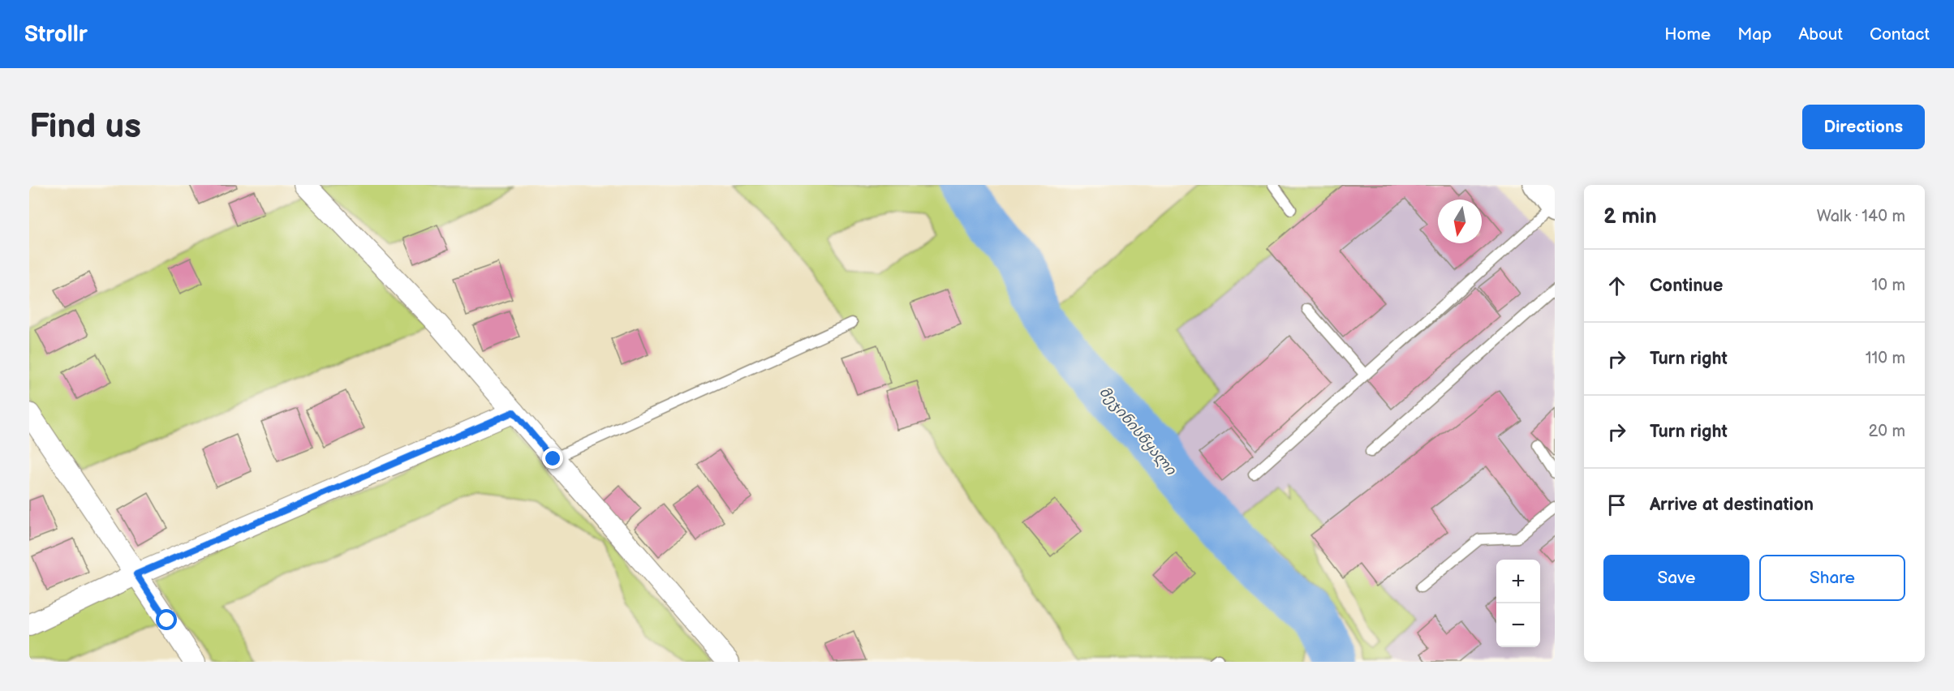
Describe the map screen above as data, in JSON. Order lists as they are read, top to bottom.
{
  "water": ["მეჯინისწყალი"],
  "north": "bottom",
  "page": {
    "header": "Strollr",
    "nav": [
      "Home",
      "Map",
      "About",
      "Contact"
    ],
    "buttons": [
      "Directions",
      ["Save", "Share"]
    ],
    "title": "Find us",
    "heading": ["2 min", "Walk · 140 m"],
    "list": [
      ["Continue", "10 m"],
      ["Turn right", "110 m"],
      ["Turn right", "20 m"],
      "Arrive at destination"
    ],
    "map_buttons": ["+", "−"]
  }
}
